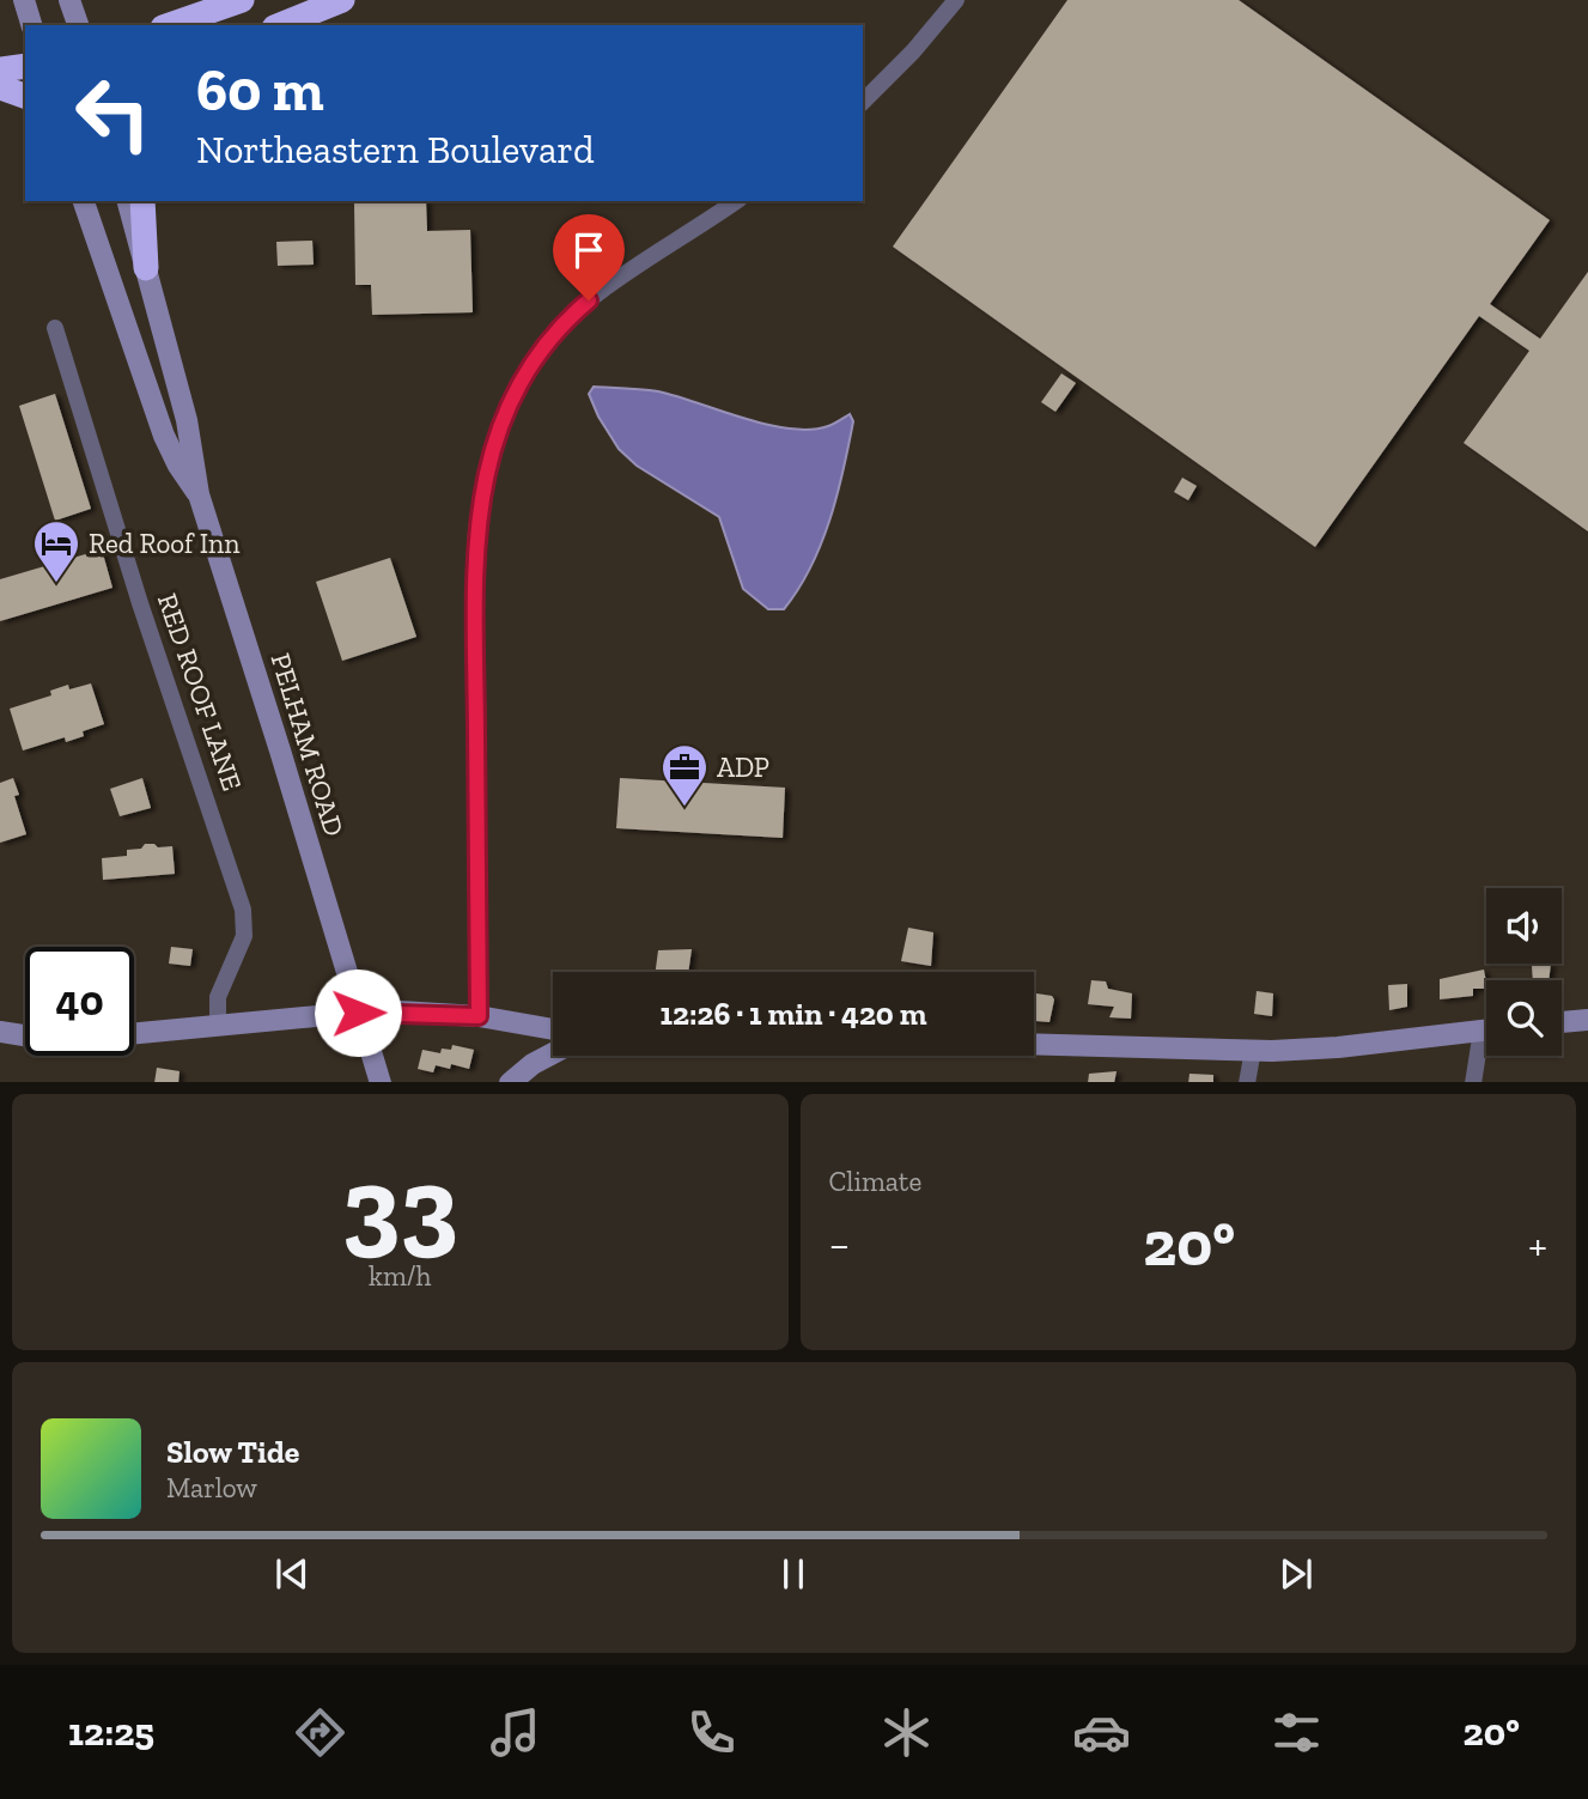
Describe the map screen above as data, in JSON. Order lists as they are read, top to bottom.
{
  "streets": {
    "main road": ["PELHAM ROAD"],
    "street": ["RED ROOF LANE"]
  },
  "places": {
    "hotel": ["Red Roof Inn"],
    "office": ["ADP"]
  },
  "page": {
    "turn": ["60 m", "Northeastern Boulevard"],
    "limit": "40",
    "trip": "12:26 · 1 min · 420 m",
    "tile": [
      ["33", "km/h"],
      "Climate"
    ],
    "heat": ["−", "20°", "+"],
    "song": ["Slow Tide", "Marlow"],
    "tabs": ["12:25", "20°"]
  }
}
